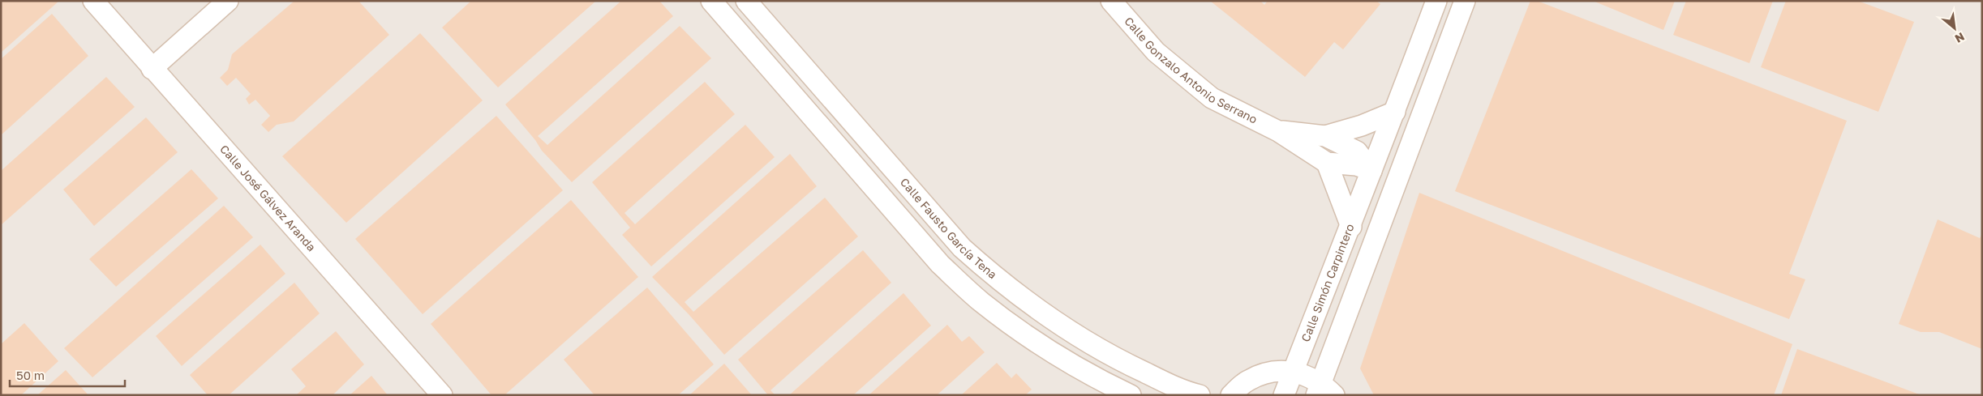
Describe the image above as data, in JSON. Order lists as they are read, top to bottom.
{
  "streets": {
    "street": [
      "Calle Gonzalo Antonio Serrano",
      "Calle José Gálvez Aranda",
      "Calle Fausto García Tena",
      "Calle Simón Carpintero"
    ]
  },
  "crossings": [
    ["Calle Gonzalo Antonio Serrano", "Calle Simón Carpintero"]
  ],
  "scale_bar": "50 m",
  "north": "bottom right"
}
